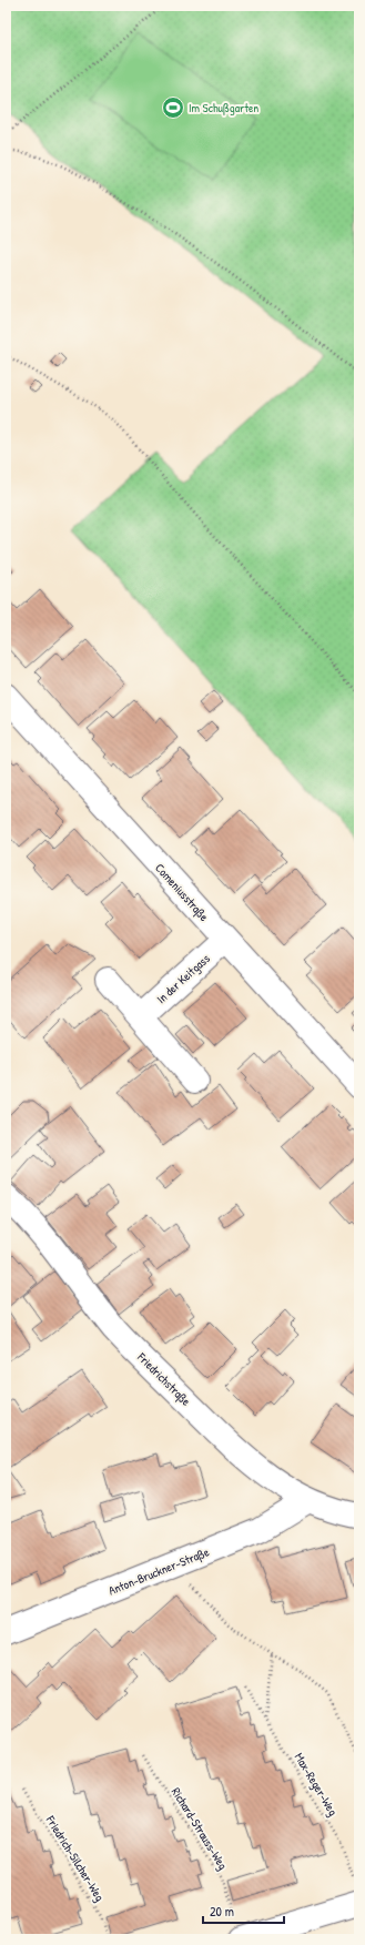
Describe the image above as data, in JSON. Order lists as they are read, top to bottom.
{
  "streets": {
    "street": [
      "Comeniusstraße",
      "In der Keitgass",
      "Friedrichstraße",
      "Anton-Bruckner-Straße"
    ],
    "path": ["Max-Reger-Weg", "Richard-Strauss-Weg", "Friedrich-Silcher-Weg"]
  },
  "crossings": [
    ["Comeniusstraße", "In der Keitgass"],
    ["Friedrichstraße", "Anton-Bruckner-Straße"]
  ],
  "places": {
    "sports": ["Im Schußgarten"]
  },
  "scale_bar": "20 m"
}
